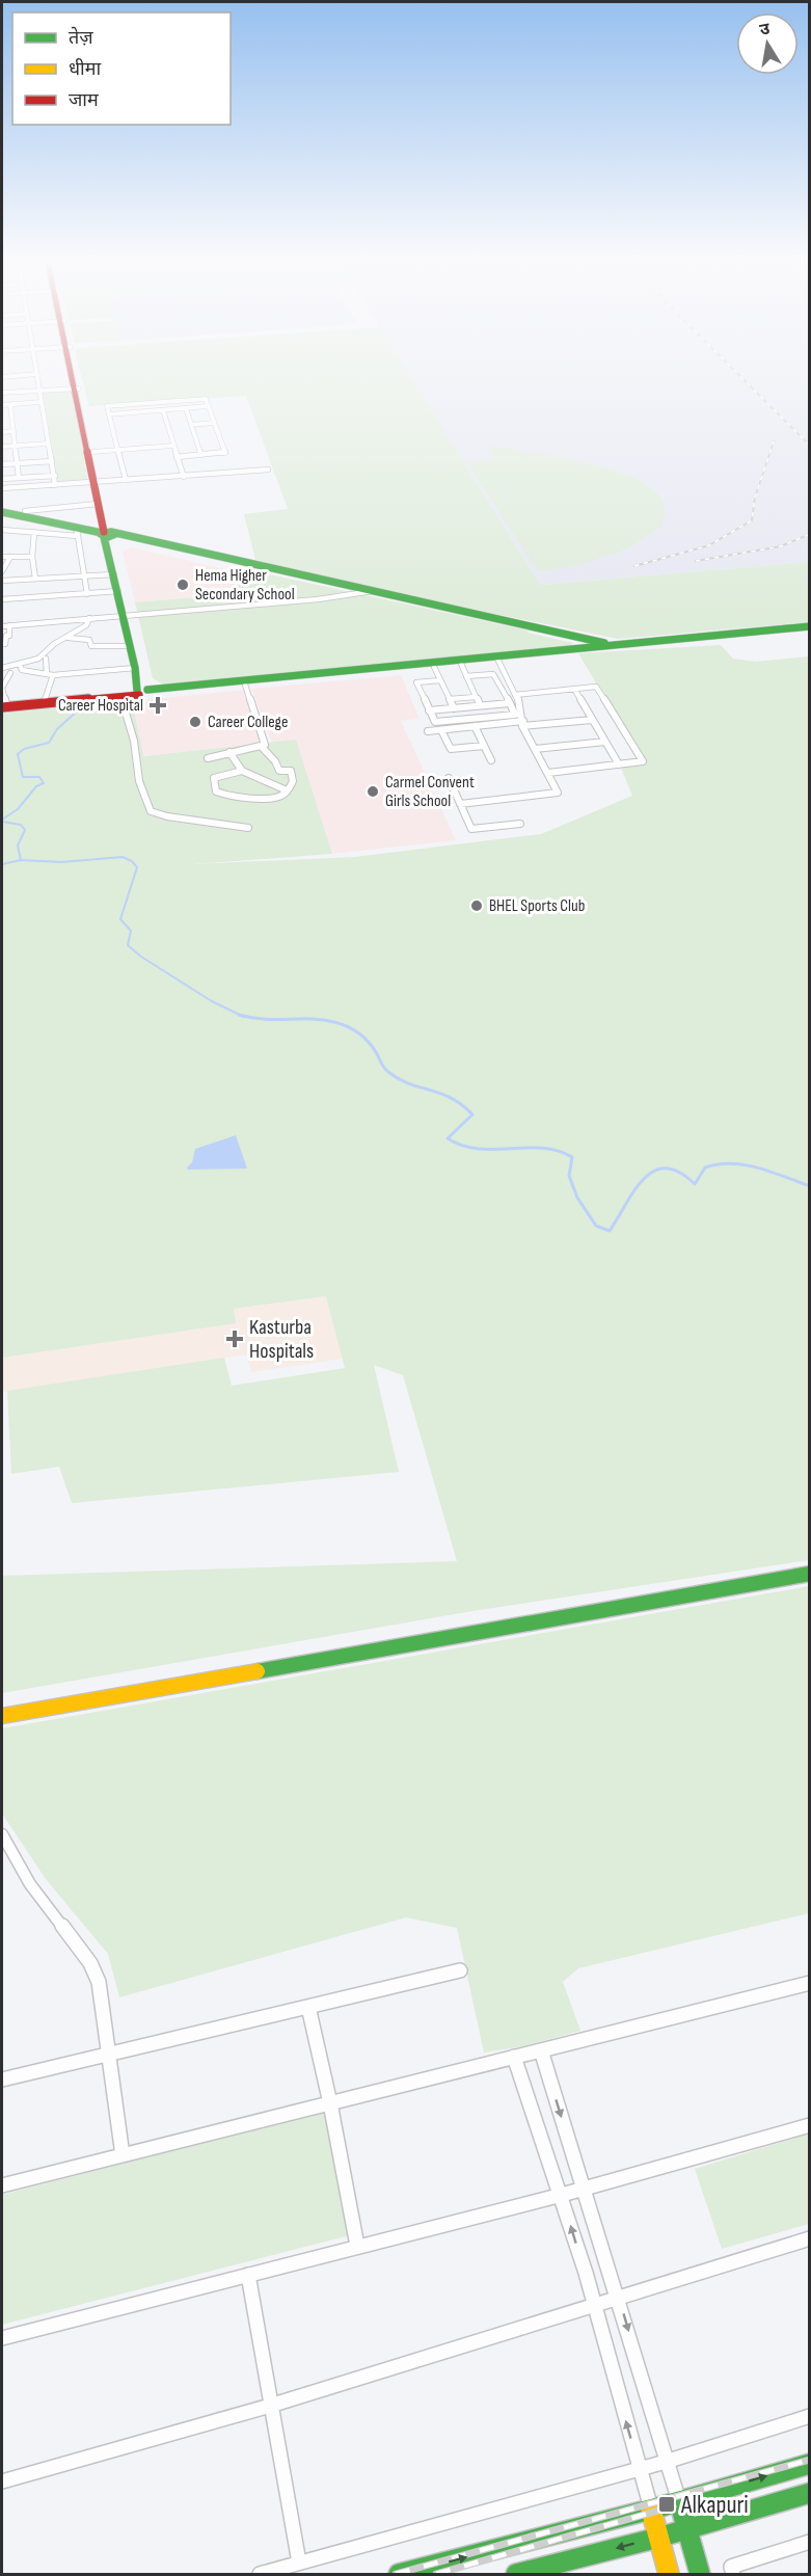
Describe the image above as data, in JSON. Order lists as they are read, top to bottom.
{
  "places": {
    "other": [
      "Hema Higher Secondary School",
      "Career College",
      "Carmel Convent Girls School",
      "BHEL Sports Club"
    ],
    "health": ["Career Hospital", "Kasturba Hospitals"],
    "transit": ["Alkapuri"]
  },
  "legend": ["तेज़", "धीमा", "जाम"],
  "north": "top"
}
